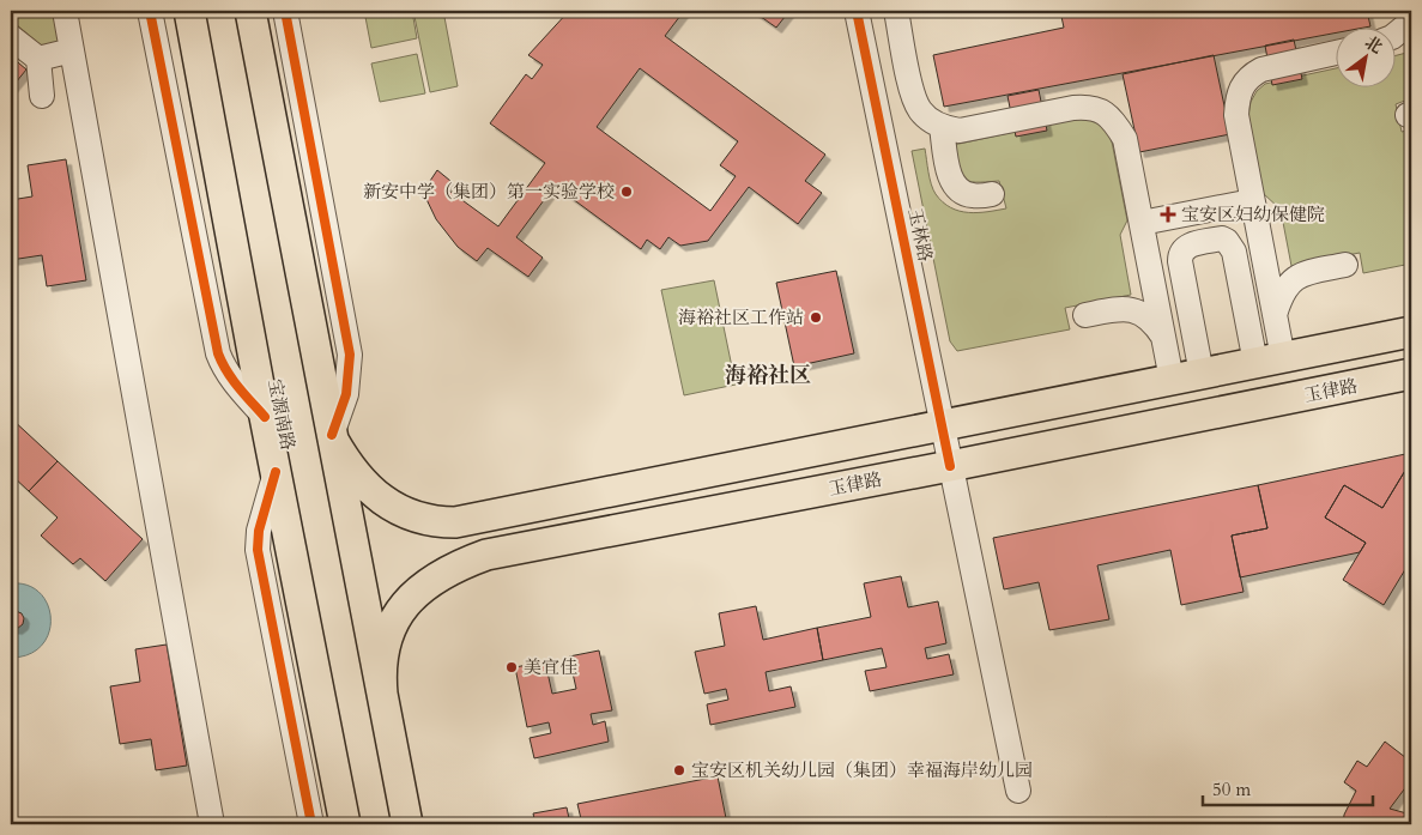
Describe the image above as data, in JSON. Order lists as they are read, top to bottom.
{
  "streets": {
    "main road": ["玉律路", "宝源南路"],
    "street": ["玉林路"]
  },
  "crossings": [
    ["玉林路", "玉律路"]
  ],
  "districts": ["海裕社区"],
  "places": {
    "other": [
      "新安中学（集团）第一实验学校",
      "海裕社区工作站",
      "美宜佳",
      "宝安区机关幼儿园（集团）幸福海岸幼儿园"
    ],
    "health": ["宝安区妇幼保健院"]
  },
  "scale_bar": "50 m",
  "north": "top right"
}
